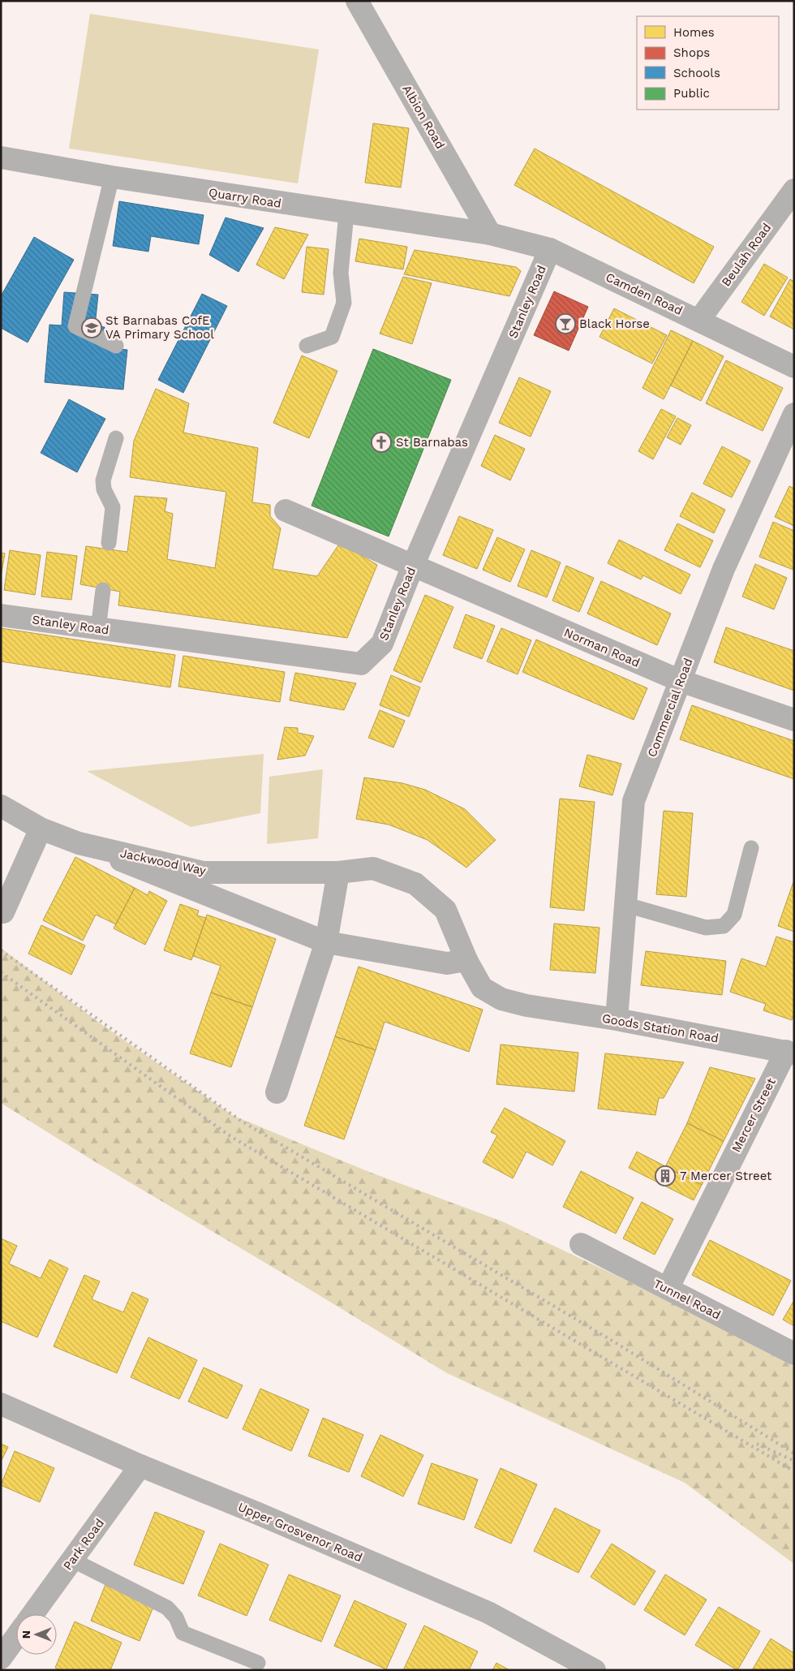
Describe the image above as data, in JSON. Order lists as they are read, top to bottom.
{
  "streets": {
    "street": [
      "Albion Road",
      "Quarry Road",
      "Beulah Road",
      "Camden Road",
      "Stanley Road",
      "Norman Road",
      "Commercial Road",
      "Jackwood Way",
      "Goods Station Road",
      "Mercer Street",
      "Tunnel Road",
      "Upper Grosvenor Road",
      "Park Road"
    ]
  },
  "crossings": [
    ["Albion Road", "Quarry Road"],
    ["Albion Road", "Camden Road"],
    ["Quarry Road", "Camden Road"],
    ["Beulah Road", "Camden Road"],
    ["Camden Road", "Stanley Road"],
    ["Stanley Road", "Norman Road"],
    ["Norman Road", "Commercial Road"],
    ["Commercial Road", "Goods Station Road"],
    ["Jackwood Way", "Goods Station Road"],
    ["Goods Station Road", "Mercer Street"],
    ["Mercer Street", "Tunnel Road"],
    ["Upper Grosvenor Road", "Park Road"]
  ],
  "places": {
    "bar": ["Black Horse"],
    "school or university": ["St Barnabas CofE VA Primary School"],
    "church": ["St Barnabas"],
    "building": ["7 Mercer Street"]
  },
  "legend": [
    "Homes",
    "Shops",
    "Schools",
    "Public"
  ],
  "north": "left"
}
